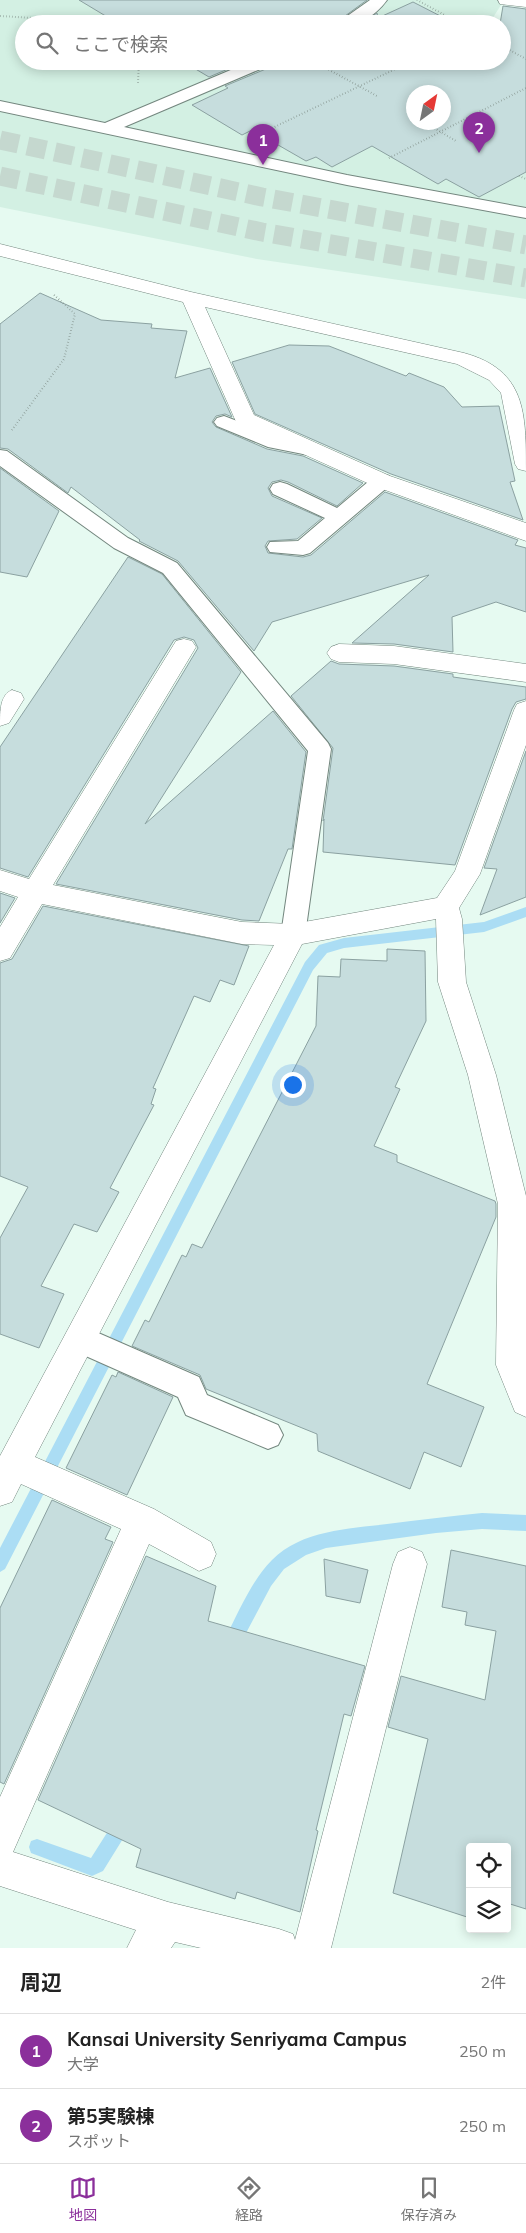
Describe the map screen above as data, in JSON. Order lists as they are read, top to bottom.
{
  "north": "top right",
  "page": {
    "search": "ここで検索",
    "pins": ["2", "1"],
    "heading": ["周辺", "2件"],
    "list": [
      {
        "mark": "1",
        "name": "Kansai University Senriyama Campus",
        "note": "大学",
        "value": "250 m"
      },
      {
        "mark": "2",
        "name": "第5実験棟",
        "note": "スポット",
        "value": "250 m"
      }
    ],
    "nav": ["地図", "経路", "保存済み"]
  }
}
